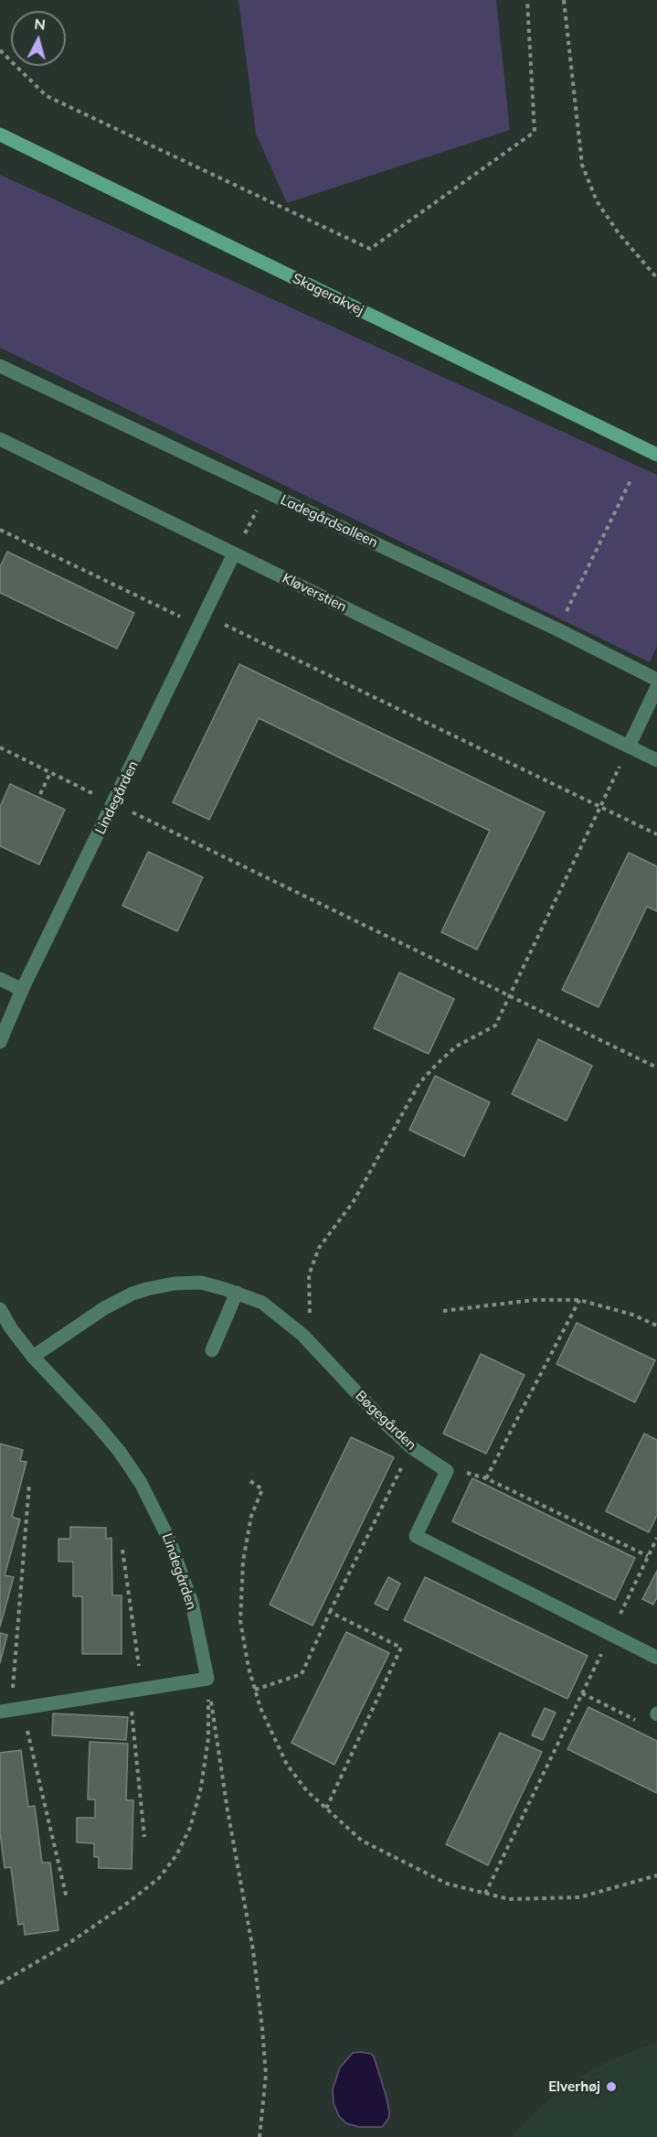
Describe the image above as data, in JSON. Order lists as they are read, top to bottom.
{
  "streets": {
    "street": [
      "Skagerakvej",
      "Ladegårdsalleen",
      "Kløverstien",
      "Lindegården",
      "Bøgegården"
    ]
  },
  "crossings": [
    ["Kløverstien", "Lindegården"],
    ["Lindegården", "Bøgegården"]
  ],
  "places": ["Elverhøj"],
  "north": "top"
}
